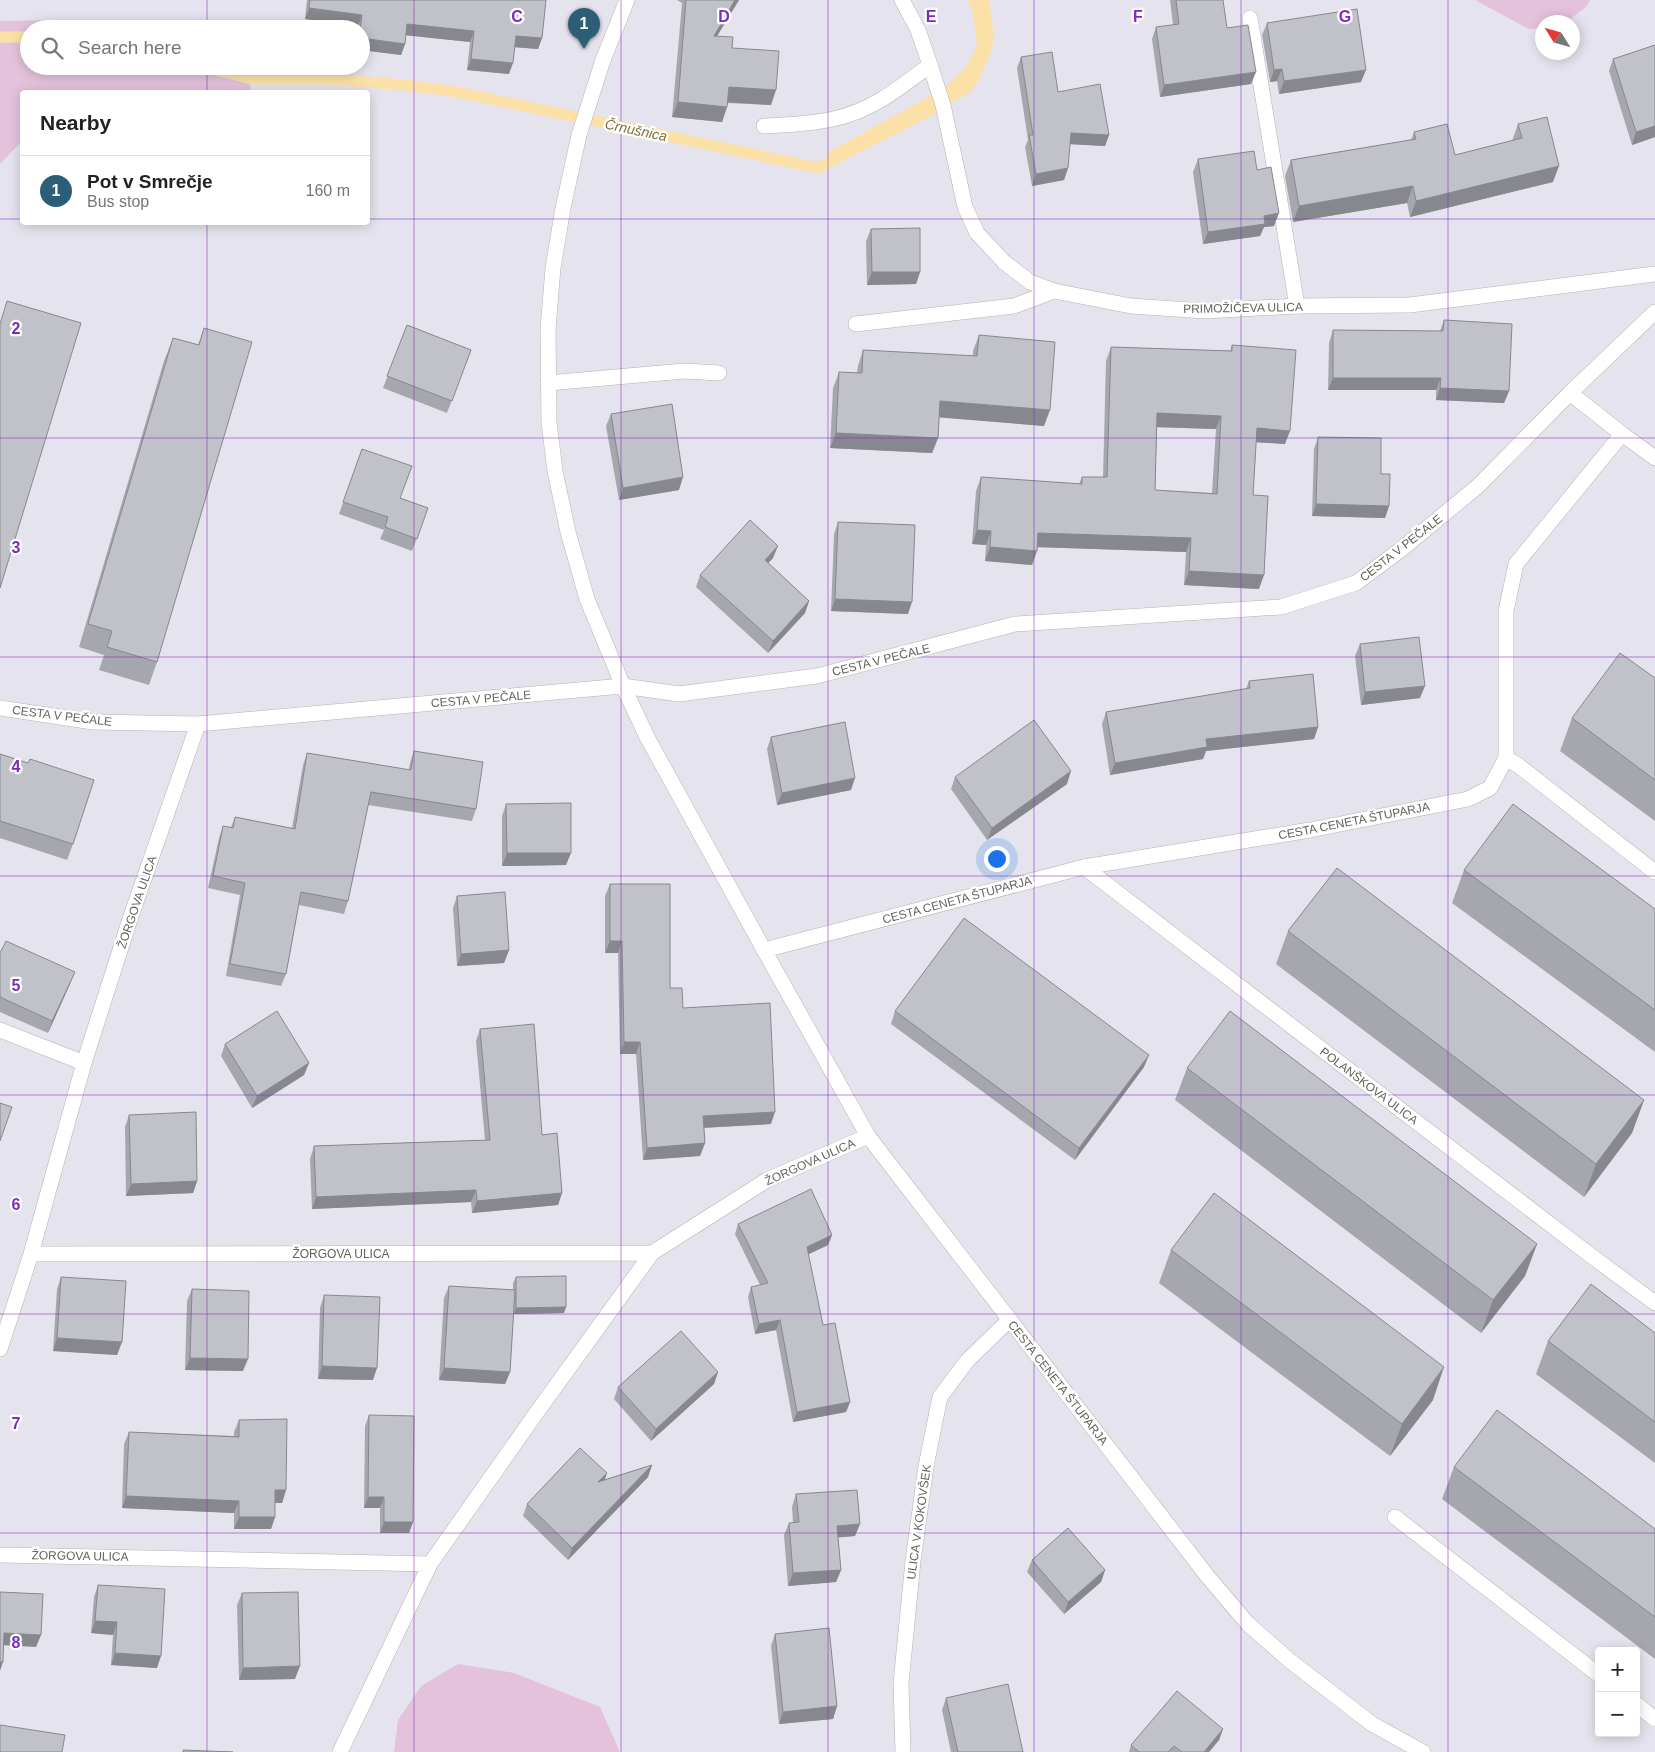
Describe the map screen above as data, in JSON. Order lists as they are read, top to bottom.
{
  "streets": {
    "street": [
      "PRIMOŽIČEVA ULICA",
      "CESTA V PEČALE",
      "CESTA CENETA ŠTUPARJA",
      "ŽORGOVA ULICA",
      "POLANŠKOVA ULICA",
      "ULICA V KOKOVŠEK"
    ]
  },
  "crossings": [
    ["CESTA V PEČALE", "CESTA CENETA ŠTUPARJA"],
    ["CESTA V PEČALE", "ŽORGOVA ULICA"],
    ["CESTA CENETA ŠTUPARJA", "ŽORGOVA ULICA"],
    ["CESTA CENETA ŠTUPARJA", "POLANŠKOVA ULICA"],
    ["CESTA CENETA ŠTUPARJA", "ULICA V KOKOVŠEK"]
  ],
  "water": ["Črnušnica"],
  "north": "top left",
  "page": {
    "pins": "1",
    "search": "Search here",
    "heading": "Nearby",
    "list": [
      {
        "mark": "1",
        "name": "Pot v Smrečje",
        "note": "Bus stop",
        "value": "160 m"
      }
    ],
    "map_buttons": ["+", "−"]
  },
  "grid": {
    "columns": [
      "C",
      "D",
      "E",
      "F",
      "G"
    ],
    "rows": [
      "2",
      "3",
      "4",
      "5",
      "6",
      "7",
      "8"
    ]
  }
}
